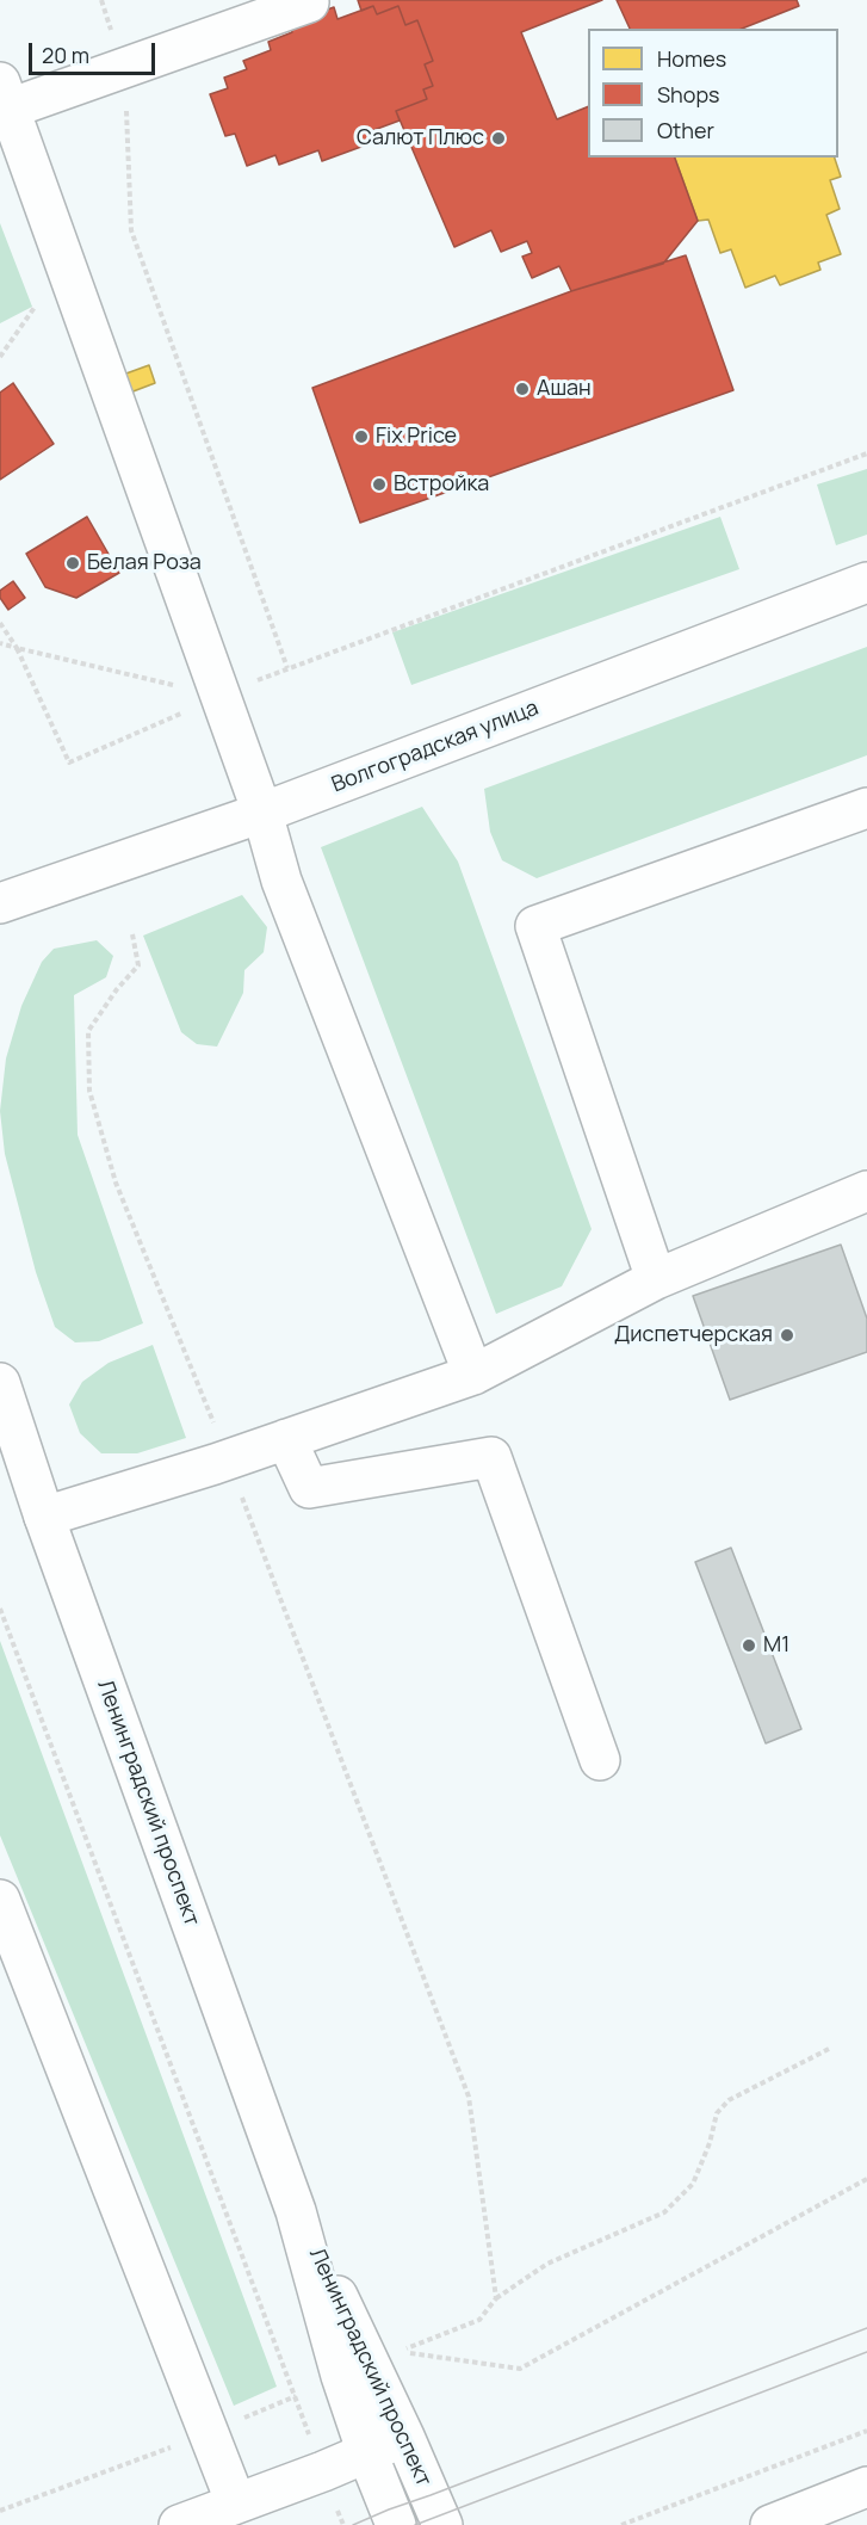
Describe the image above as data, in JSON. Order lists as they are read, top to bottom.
{
  "streets": {
    "street": ["Волгоградская улица", "Ленинградский проспект"]
  },
  "places": [
    "Салют Плюс",
    "Ашан",
    "Fix Price",
    "Встройка",
    "Белая Роза",
    "Диспетчерская",
    "М1"
  ],
  "legend": ["Homes", "Shops", "Other"],
  "scale_bar": "20 m"
}
